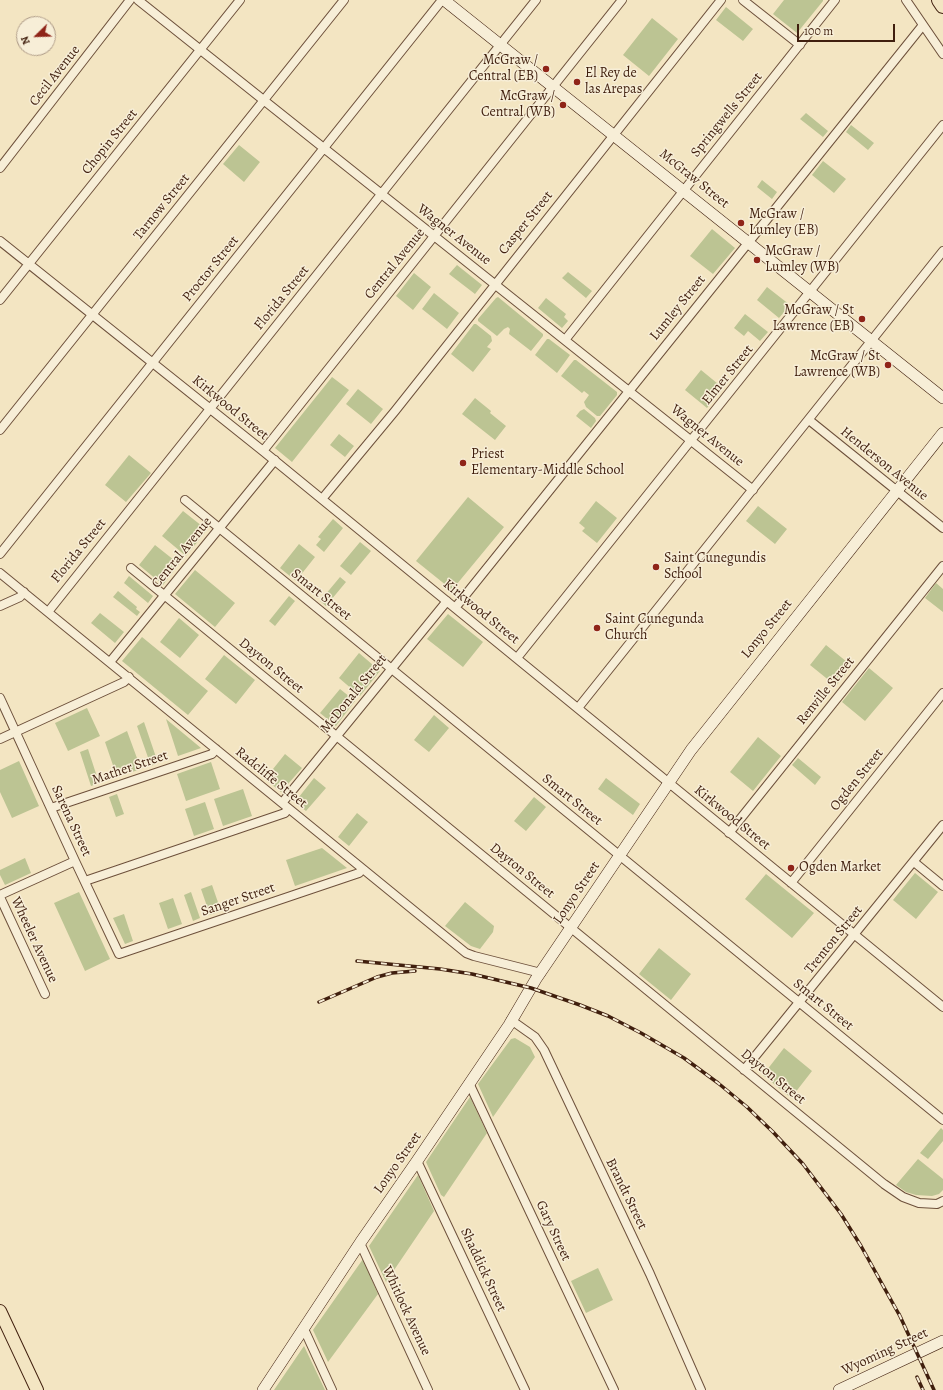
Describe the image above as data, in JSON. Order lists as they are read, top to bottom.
{
  "streets": {
    "street": [
      "Cecil Avenue",
      "Springwells Street",
      "Chopin Street",
      "McGraw Street",
      "Tarnow Street",
      "Casper Street",
      "Wagner Avenue",
      "Central Avenue",
      "Proctor Street",
      "Florida Street",
      "Lumley Street",
      "Elmer Street",
      "Kirkwood Street",
      "Henderson Avenue",
      "Smart Street",
      "Lonyo Street",
      "Dayton Street",
      "Renville Street",
      "McDonald Street",
      "Mather Street",
      "Radcliffe Street",
      "Ogden Street",
      "Sarena Street",
      "Sanger Street",
      "Wheeler Avenue",
      "Trenton Street",
      "Brandt Street",
      "Gary Street",
      "Shaddick Street",
      "Whitlock Avenue",
      "Wyoming Street"
    ]
  },
  "crossings": [
    ["Springwells Street", "McGraw Street"],
    ["Springwells Street", "Wagner Avenue"],
    ["Chopin Street", "Wagner Avenue"],
    ["Chopin Street", "Kirkwood Street"],
    ["McGraw Street", "Casper Street"],
    ["McGraw Street", "Central Avenue"],
    ["McGraw Street", "Proctor Street"],
    ["McGraw Street", "Florida Street"],
    ["McGraw Street", "Lumley Street"],
    ["McGraw Street", "Elmer Street"],
    ["Tarnow Street", "Wagner Avenue"],
    ["Tarnow Street", "Kirkwood Street"],
    ["Casper Street", "Wagner Avenue"],
    ["Casper Street", "Kirkwood Street"],
    ["Wagner Avenue", "Central Avenue"],
    ["Wagner Avenue", "Proctor Street"],
    ["Wagner Avenue", "Florida Street"],
    ["Wagner Avenue", "Lumley Street"],
    ["Wagner Avenue", "Elmer Street"],
    ["Central Avenue", "Kirkwood Street"],
    ["Central Avenue", "Smart Street"],
    ["Central Avenue", "Dayton Street"],
    ["Central Avenue", "Radcliffe Street"],
    ["Proctor Street", "Kirkwood Street"],
    ["Florida Street", "Kirkwood Street"],
    ["Florida Street", "Radcliffe Street"],
    ["Lumley Street", "Kirkwood Street"],
    ["Elmer Street", "Kirkwood Street"],
    ["Kirkwood Street", "Lonyo Street"],
    ["Kirkwood Street", "Renville Street"],
    ["Kirkwood Street", "McDonald Street"],
    ["Kirkwood Street", "Ogden Street"],
    ["Kirkwood Street", "Trenton Street"],
    ["Henderson Avenue", "Lonyo Street"],
    ["Smart Street", "Lonyo Street"],
    ["Smart Street", "McDonald Street"],
    ["Smart Street", "Trenton Street"],
    ["Lonyo Street", "Dayton Street"],
    ["Lonyo Street", "Radcliffe Street"],
    ["Lonyo Street", "Brandt Street"],
    ["Lonyo Street", "Gary Street"],
    ["Lonyo Street", "Shaddick Street"],
    ["Lonyo Street", "Whitlock Avenue"],
    ["Dayton Street", "McDonald Street"],
    ["Dayton Street", "Trenton Street"],
    ["McDonald Street", "Radcliffe Street"],
    ["McDonald Street", "Sarena Street"],
    ["Mather Street", "Radcliffe Street"],
    ["Mather Street", "Sarena Street"],
    ["Radcliffe Street", "Sanger Street"],
    ["Sarena Street", "Sanger Street"]
  ],
  "places": [
    "McGraw / Central (EB)",
    "El Rey de las Arepas",
    "McGraw / Central (WB)",
    "McGraw / Lumley (EB)",
    "McGraw / Lumley (WB)",
    "McGraw / St Lawrence (EB)",
    "McGraw / St Lawrence (WB)",
    "Priest Elementary‑Middle School",
    "Saint Cunegundis School",
    "Saint Cunegunda Church",
    "Ogden Market"
  ],
  "scale_bar": "100 m",
  "north": "bottom left"
}
